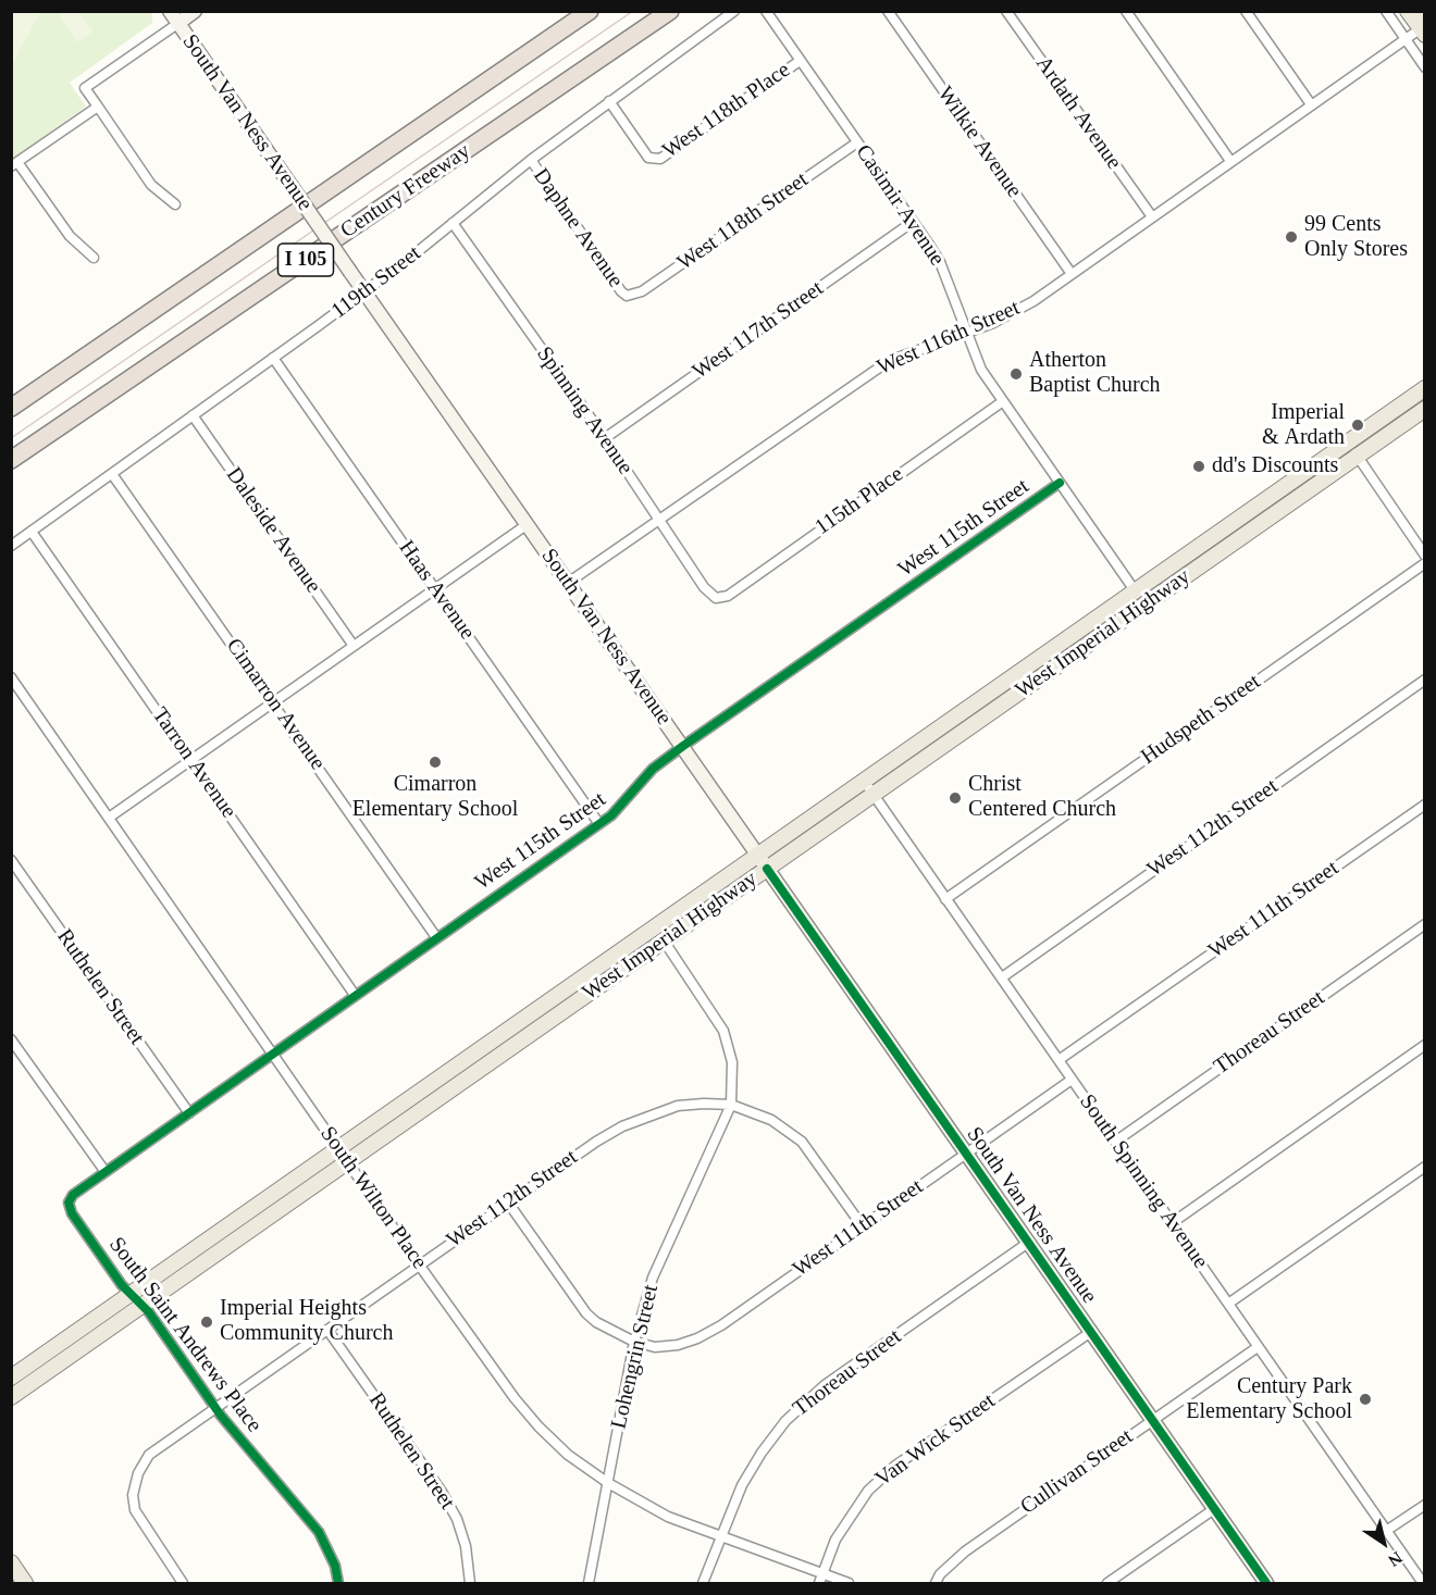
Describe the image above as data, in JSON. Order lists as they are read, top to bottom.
{
  "streets": {
    "highway": ["Century Freeway", "I 105"],
    "main road": ["South Van Ness Avenue", "West Imperial Highway"],
    "street": [
      "West 118th Place",
      "Ardath Avenue",
      "Wilkie Avenue",
      "Casimir Avenue",
      "West 118th Street",
      "Daphne Avenue",
      "119th Street",
      "West 117th Street",
      "West 116th Street",
      "Spinning Avenue",
      "115th Place",
      "West 115th Street",
      "Daleside Avenue",
      "Haas Avenue",
      "Cimarron Avenue",
      "Hudspeth Street",
      "Tarron Avenue",
      "West 112th Street",
      "West 111th Street",
      "Ruthelen Street",
      "Thoreau Street",
      "South Spinning Avenue",
      "South Wilton Place",
      "South Saint Andrews Place",
      "Lohengrin Street",
      "Van Wick Street",
      "Cullivan Street"
    ]
  },
  "crossings": [
    ["West 118th Place", "Casimir Avenue"],
    ["West 118th Place", "119th Street"],
    ["Ardath Avenue", "West 116th Street"],
    ["South Van Ness Avenue", "119th Street"],
    ["South Van Ness Avenue", "West 116th Street"],
    ["South Van Ness Avenue", "West 115th Street"],
    ["South Van Ness Avenue", "West Imperial Highway"],
    ["South Van Ness Avenue", "West 111th Street"],
    ["South Van Ness Avenue", "Thoreau Street"],
    ["South Van Ness Avenue", "Van Wick Street"],
    ["South Van Ness Avenue", "Cullivan Street"],
    ["Wilkie Avenue", "West 116th Street"],
    ["Casimir Avenue", "West 118th Street"],
    ["Casimir Avenue", "West 117th Street"],
    ["Casimir Avenue", "West 116th Street"],
    ["Casimir Avenue", "115th Place"],
    ["Casimir Avenue", "West 115th Street"],
    ["Casimir Avenue", "West Imperial Highway"],
    ["West 118th Street", "Daphne Avenue"],
    ["Daphne Avenue", "119th Street"],
    ["119th Street", "Spinning Avenue"],
    ["119th Street", "Daleside Avenue"],
    ["119th Street", "Haas Avenue"],
    ["119th Street", "Cimarron Avenue"],
    ["119th Street", "Tarron Avenue"],
    ["West 117th Street", "Spinning Avenue"],
    ["West 116th Street", "Spinning Avenue"],
    ["Spinning Avenue", "115th Place"],
    ["West 115th Street", "Haas Avenue"],
    ["West 115th Street", "Cimarron Avenue"],
    ["West 115th Street", "Tarron Avenue"],
    ["West 115th Street", "Ruthelen Street"],
    ["West 115th Street", "South Wilton Place"],
    ["West 115th Street", "South Saint Andrews Place"],
    ["West Imperial Highway", "South Spinning Avenue"],
    ["West Imperial Highway", "South Wilton Place"],
    ["West Imperial Highway", "South Saint Andrews Place"],
    ["Hudspeth Street", "South Spinning Avenue"],
    ["West 112th Street", "West 111th Street"],
    ["West 112th Street", "Ruthelen Street"],
    ["West 112th Street", "South Spinning Avenue"],
    ["West 112th Street", "South Wilton Place"],
    ["West 112th Street", "South Saint Andrews Place"],
    ["West 112th Street", "Lohengrin Street"],
    ["West 111th Street", "South Spinning Avenue"],
    ["West 111th Street", "Lohengrin Street"],
    ["Thoreau Street", "South Spinning Avenue"],
    ["Thoreau Street", "South Wilton Place"],
    ["South Spinning Avenue", "Cullivan Street"],
    ["South Wilton Place", "Lohengrin Street"],
    ["South Wilton Place", "Van Wick Street"]
  ],
  "places": [
    "99 Cents Only Stores",
    "Atherton Baptist Church",
    "Imperial & Ardath",
    "dd's Discounts",
    "Cimarron Elementary School",
    "Christ Centered Church",
    "Imperial Heights Community Church",
    "Century Park Elementary School"
  ],
  "north": "bottom right"
}
